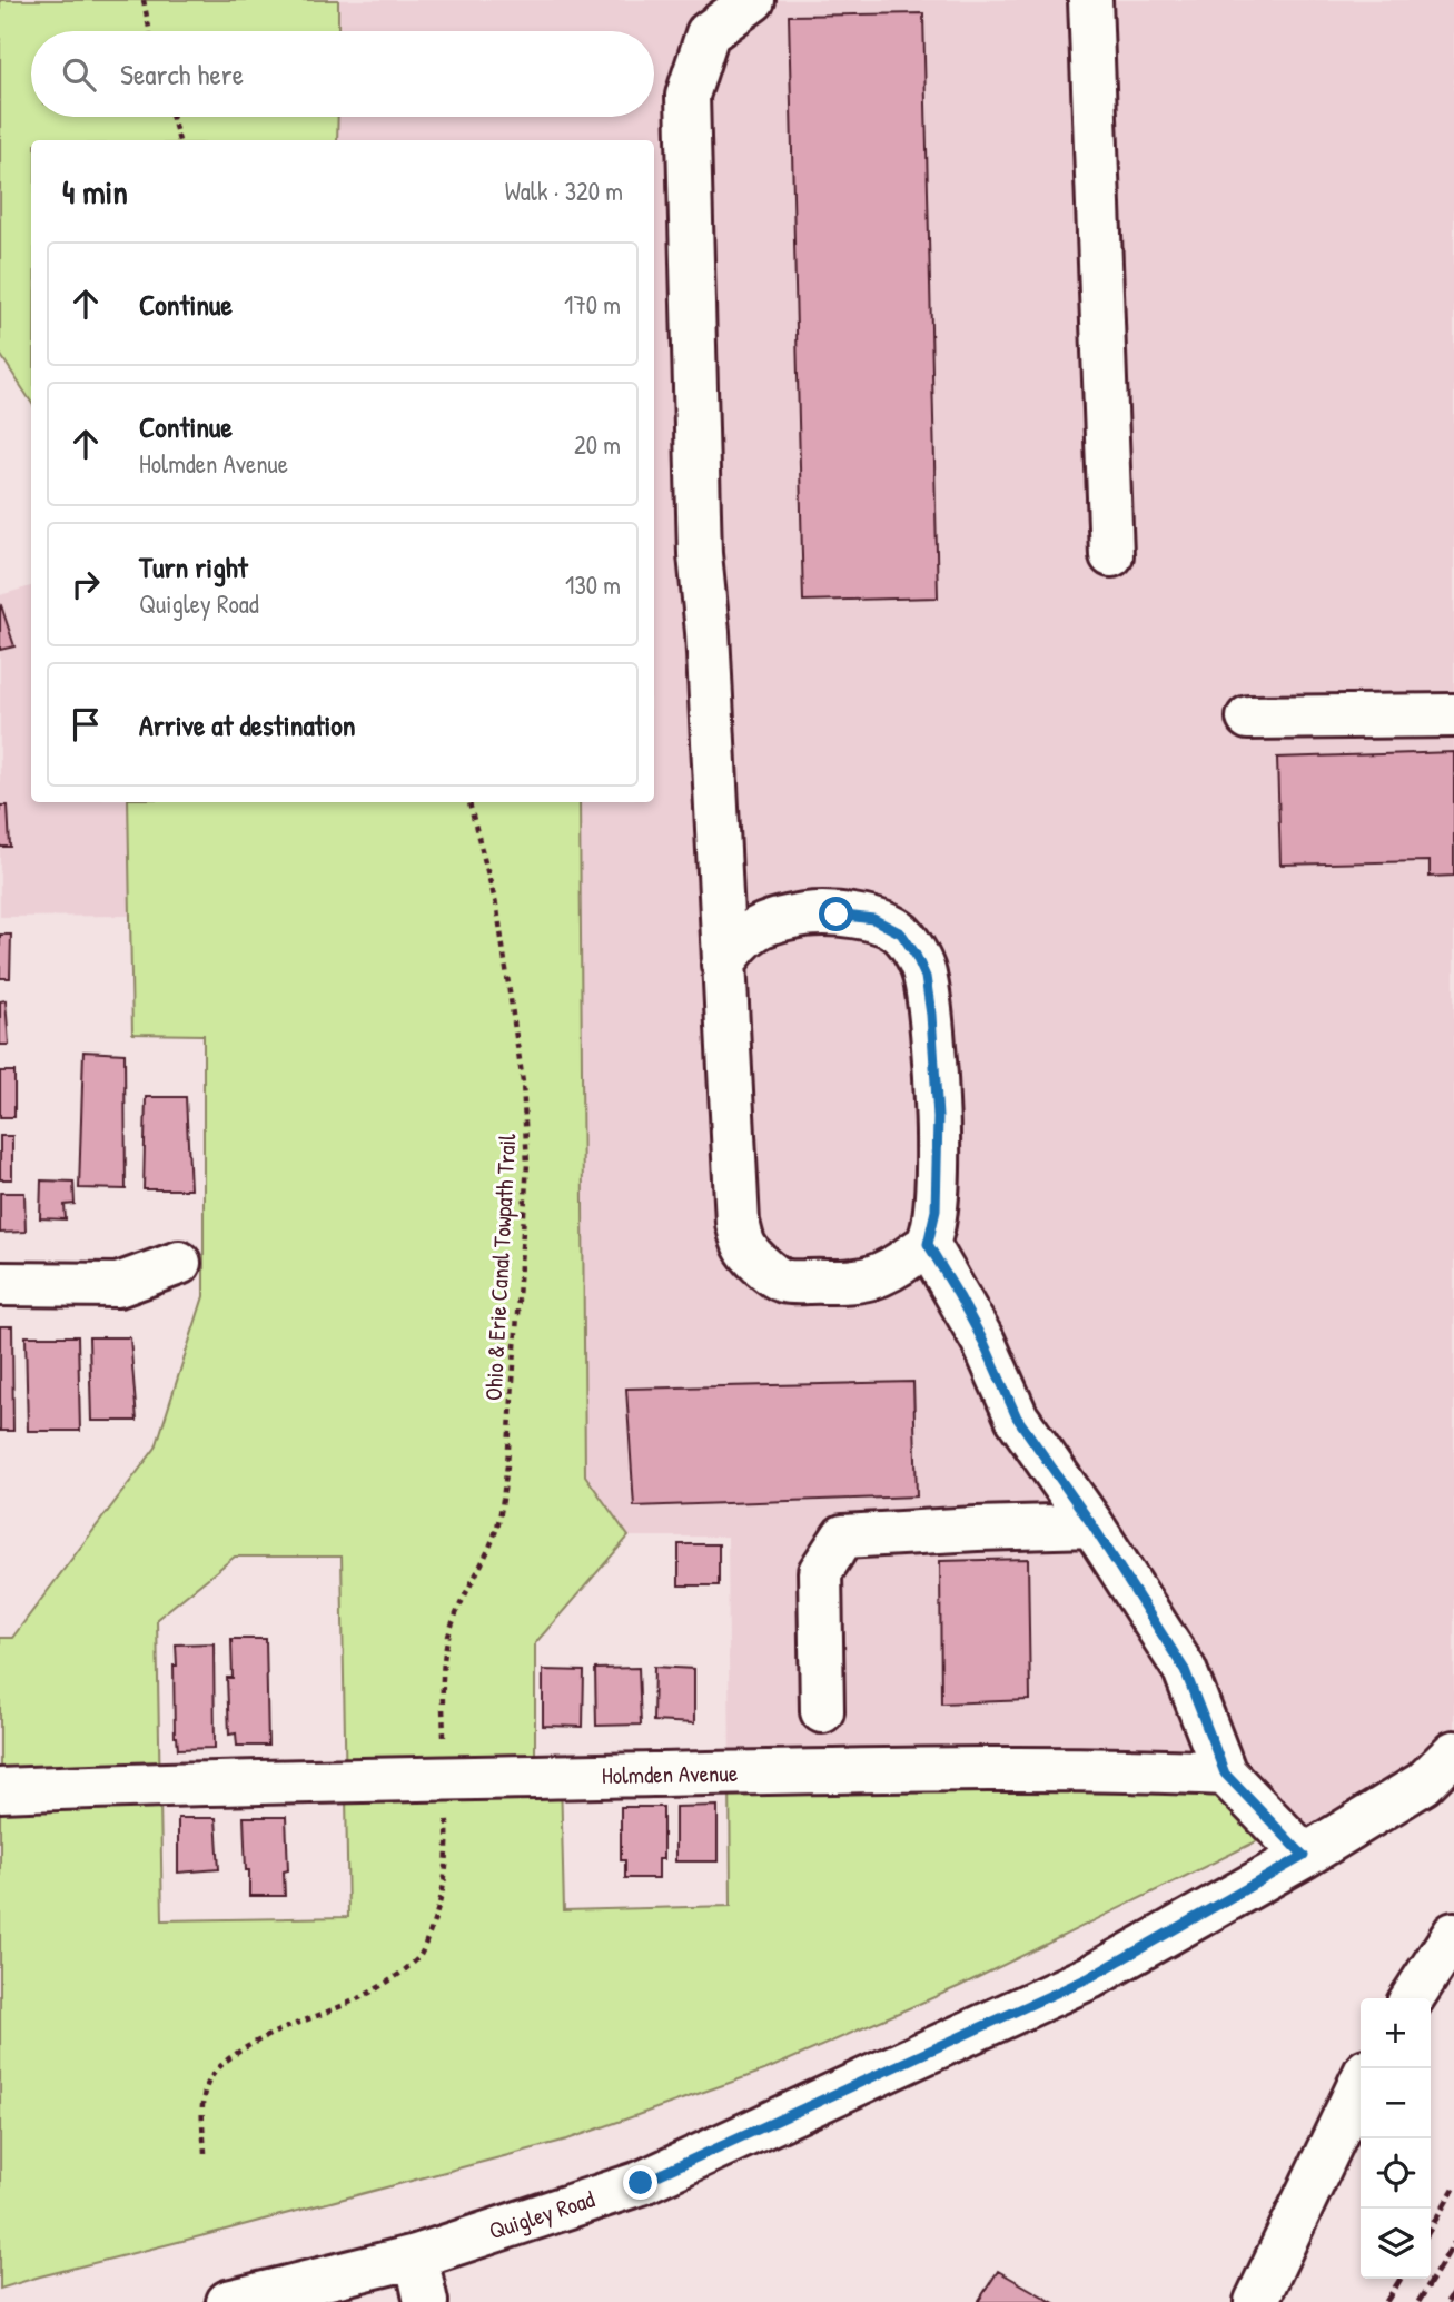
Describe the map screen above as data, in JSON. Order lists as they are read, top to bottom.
{
  "streets": {
    "street": ["Holmden Avenue", "Quigley Road"],
    "path": ["Ohio & Erie Canal Towpath Trail"]
  },
  "page": {
    "search": "Search here",
    "heading": ["4 min", "Walk · 320 m"],
    "list": [
      ["Continue", "170 m"],
      ["Continue", "Holmden Avenue", "20 m"],
      ["Turn right", "Quigley Road", "130 m"],
      "Arrive at destination"
    ],
    "map_buttons": ["+", "−"]
  }
}
